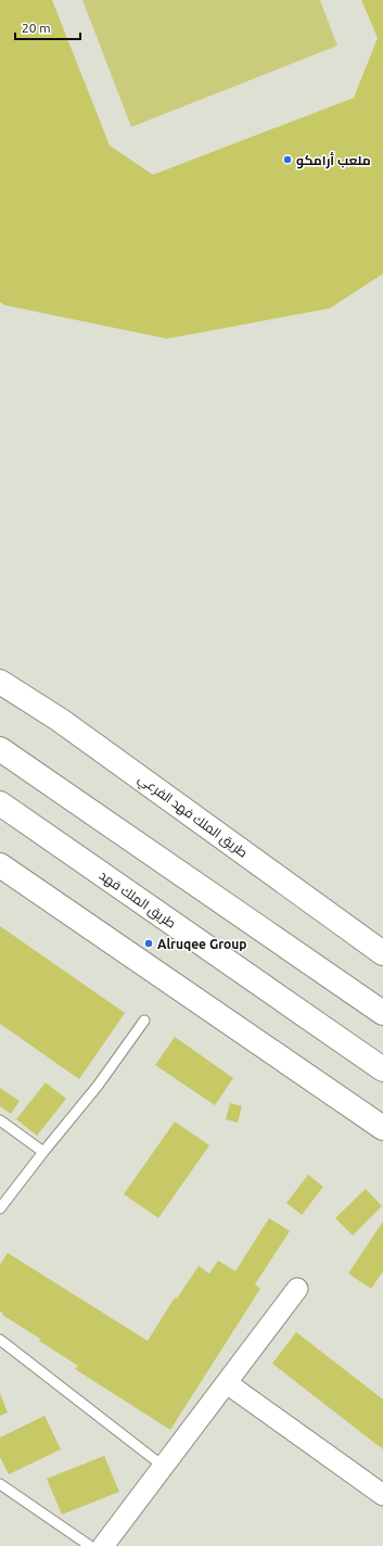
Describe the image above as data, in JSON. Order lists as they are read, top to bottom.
{
  "streets": {
    "main road": ["طريق الملك فهد الفرعي", "طريق الملك فهد"]
  },
  "places": ["ملعب أرامكو", "Alruqee Group"],
  "scale_bar": "20 m"
}
